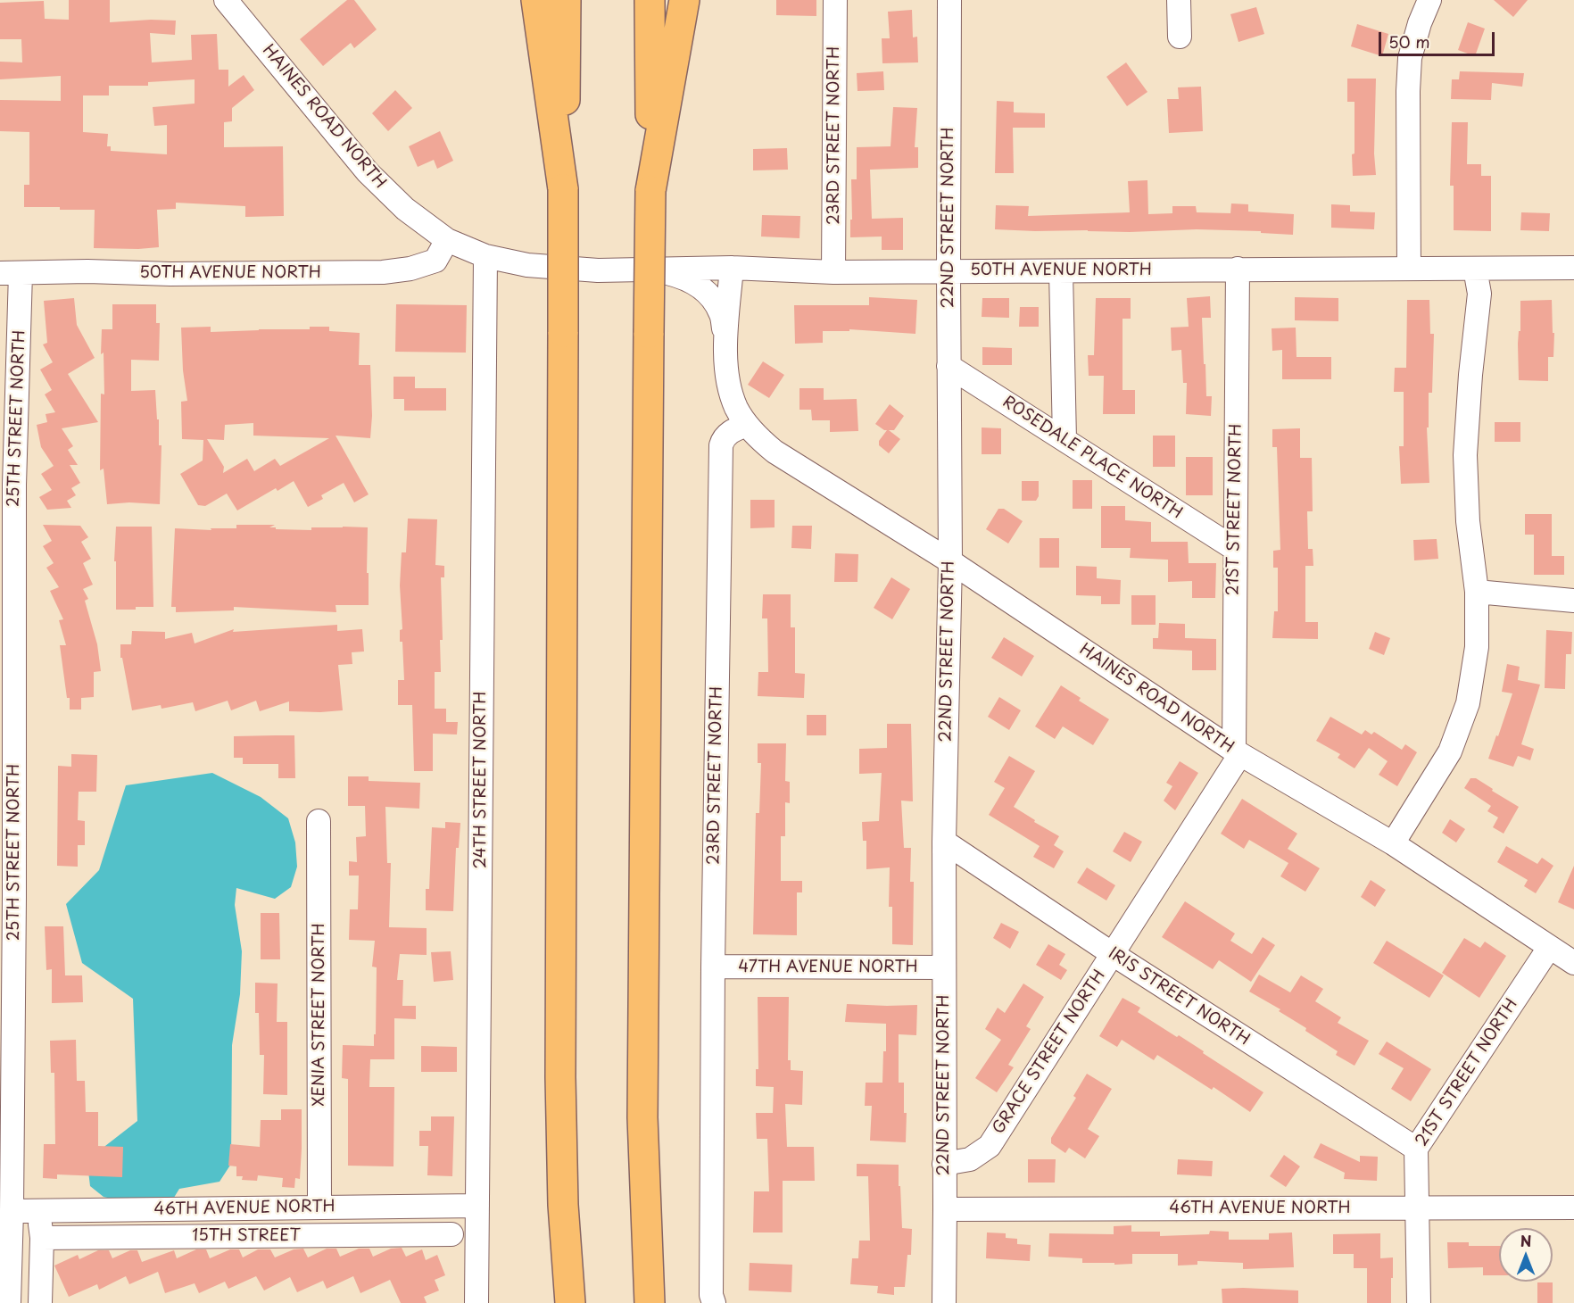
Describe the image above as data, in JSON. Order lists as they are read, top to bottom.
{
  "streets": {
    "street": [
      "HAINES ROAD NORTH",
      "23RD STREET NORTH",
      "22ND STREET NORTH",
      "50TH AVENUE NORTH",
      "25TH STREET NORTH",
      "ROSEDALE PLACE NORTH",
      "21ST STREET NORTH",
      "24TH STREET NORTH",
      "47TH AVENUE NORTH",
      "IRIS STREET NORTH",
      "XENIA STREET NORTH",
      "GRACE STREET NORTH",
      "46TH AVENUE NORTH",
      "15TH STREET"
    ]
  },
  "crossings": [
    ["HAINES ROAD NORTH", "23RD STREET NORTH"],
    ["HAINES ROAD NORTH", "22ND STREET NORTH"],
    ["HAINES ROAD NORTH", "50TH AVENUE NORTH"],
    ["HAINES ROAD NORTH", "21ST STREET NORTH"],
    ["HAINES ROAD NORTH", "24TH STREET NORTH"],
    ["HAINES ROAD NORTH", "GRACE STREET NORTH"],
    ["23RD STREET NORTH", "50TH AVENUE NORTH"],
    ["23RD STREET NORTH", "47TH AVENUE NORTH"],
    ["22ND STREET NORTH", "50TH AVENUE NORTH"],
    ["22ND STREET NORTH", "ROSEDALE PLACE NORTH"],
    ["22ND STREET NORTH", "47TH AVENUE NORTH"],
    ["22ND STREET NORTH", "IRIS STREET NORTH"],
    ["22ND STREET NORTH", "GRACE STREET NORTH"],
    ["22ND STREET NORTH", "46TH AVENUE NORTH"],
    ["50TH AVENUE NORTH", "25TH STREET NORTH"],
    ["50TH AVENUE NORTH", "21ST STREET NORTH"],
    ["50TH AVENUE NORTH", "24TH STREET NORTH"],
    ["25TH STREET NORTH", "46TH AVENUE NORTH"],
    ["ROSEDALE PLACE NORTH", "21ST STREET NORTH"],
    ["21ST STREET NORTH", "IRIS STREET NORTH"],
    ["21ST STREET NORTH", "GRACE STREET NORTH"],
    ["21ST STREET NORTH", "46TH AVENUE NORTH"],
    ["24TH STREET NORTH", "46TH AVENUE NORTH"],
    ["IRIS STREET NORTH", "GRACE STREET NORTH"],
    ["XENIA STREET NORTH", "46TH AVENUE NORTH"]
  ],
  "scale_bar": "50 m",
  "north": "top"
}
